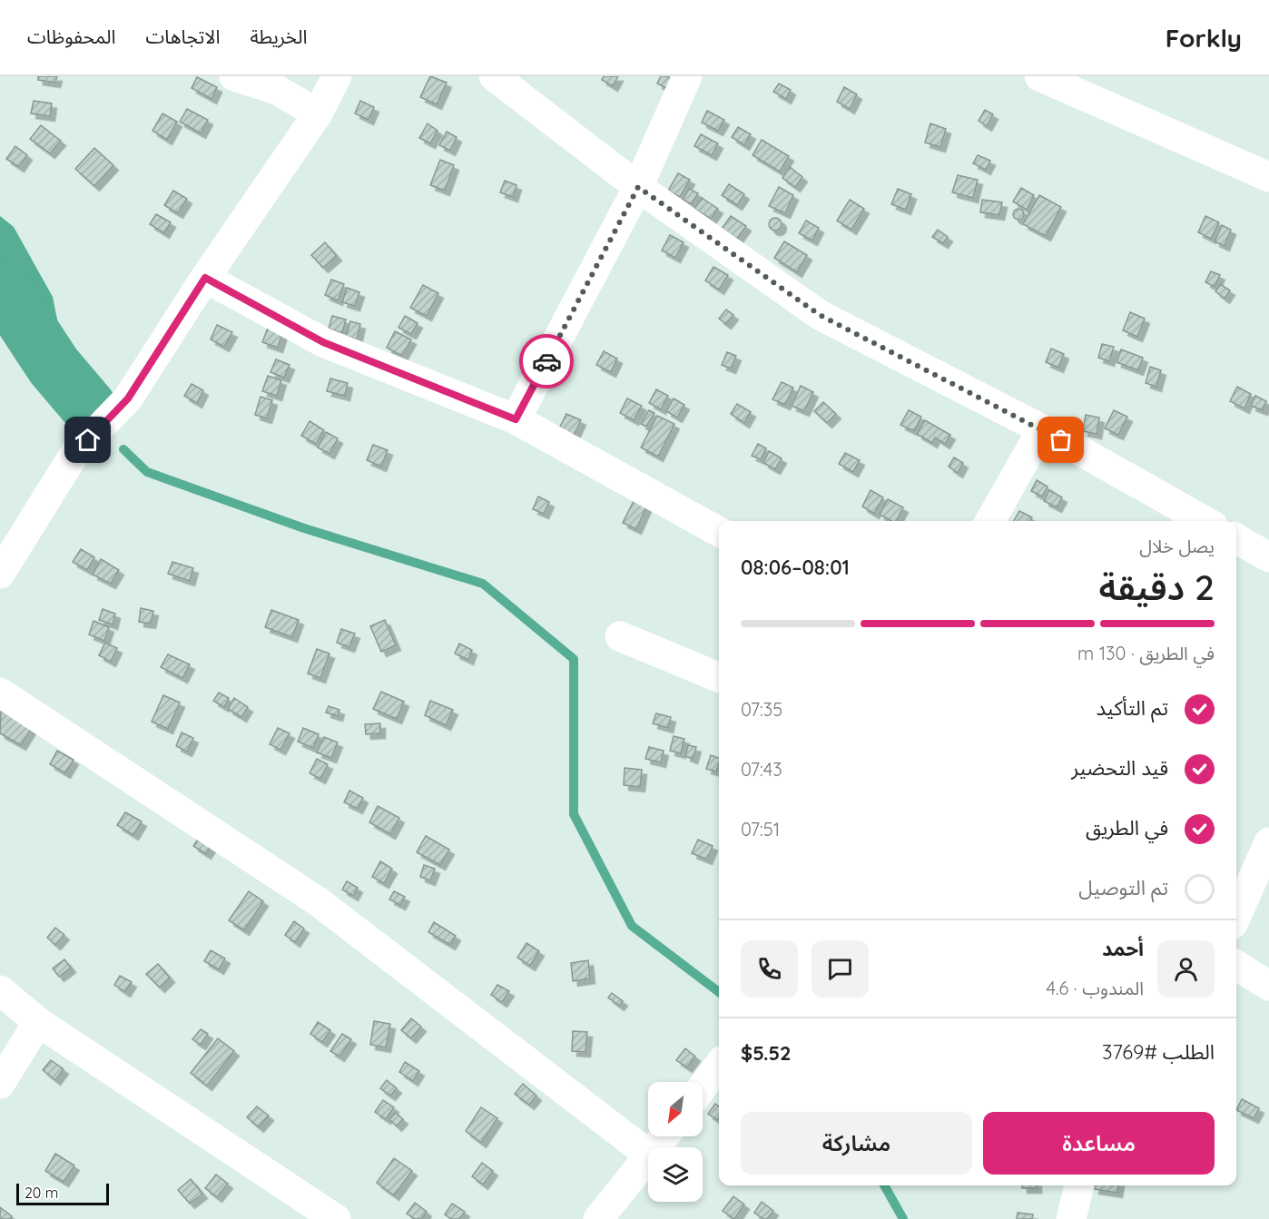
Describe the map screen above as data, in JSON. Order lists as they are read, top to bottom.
{
  "scale_bar": "20 m",
  "north": "bottom left",
  "page": {
    "header": "Forkly",
    "nav": ["الخريطة", "الاتجاهات", "المحفوظات"],
    "heading": ["2 دقيقة", "يصل خلال", "08:01–08:06"],
    "panel": [
      "أحمد",
      "المندوب · 4.6",
      "الطلب #3769",
      "$5.52"
    ],
    "bar": "في الطريق · 130 m",
    "list": [
      ["تم التأكيد", "07:35"],
      ["قيد التحضير", "07:43"],
      ["في الطريق", "07:51"],
      "تم التوصيل"
    ],
    "buttons": ["مساعدة", "مشاركة"],
    "scale": "20 m"
  }
}
